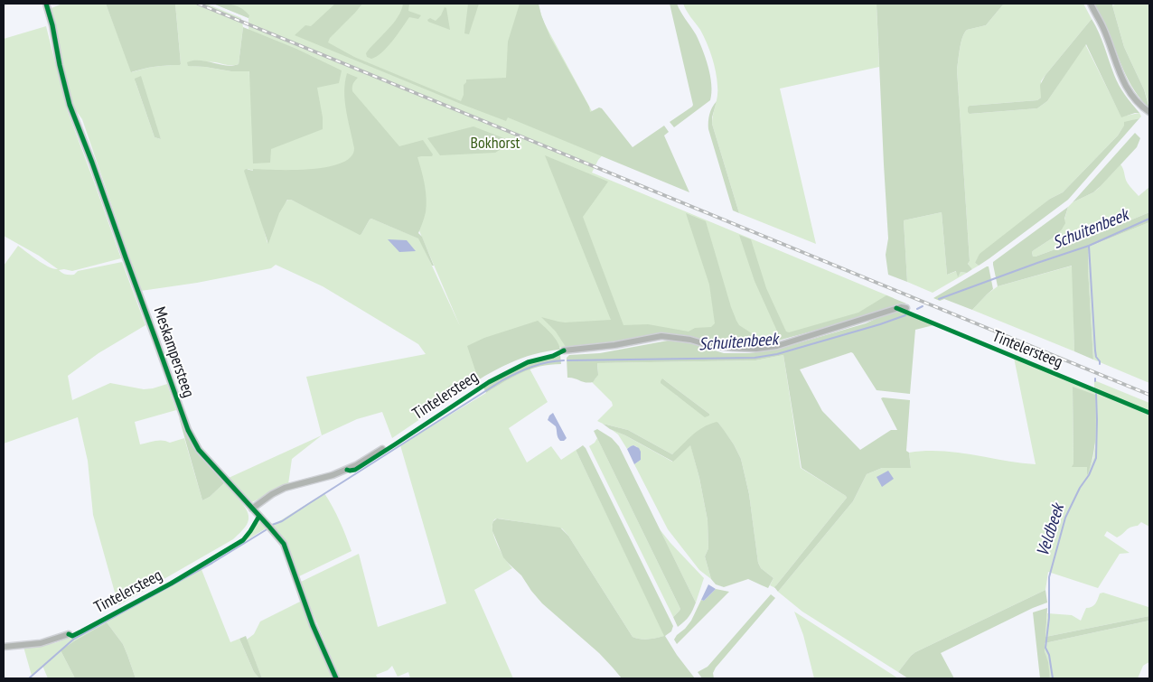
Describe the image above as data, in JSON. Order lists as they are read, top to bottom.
{
  "streets": {
    "street": ["Meskampersteeg"],
    "cycle path": ["Tintelersteeg"]
  },
  "water": ["Schuitenbeek", "Veldbeek"],
  "parks": ["Bokhorst"]
}
